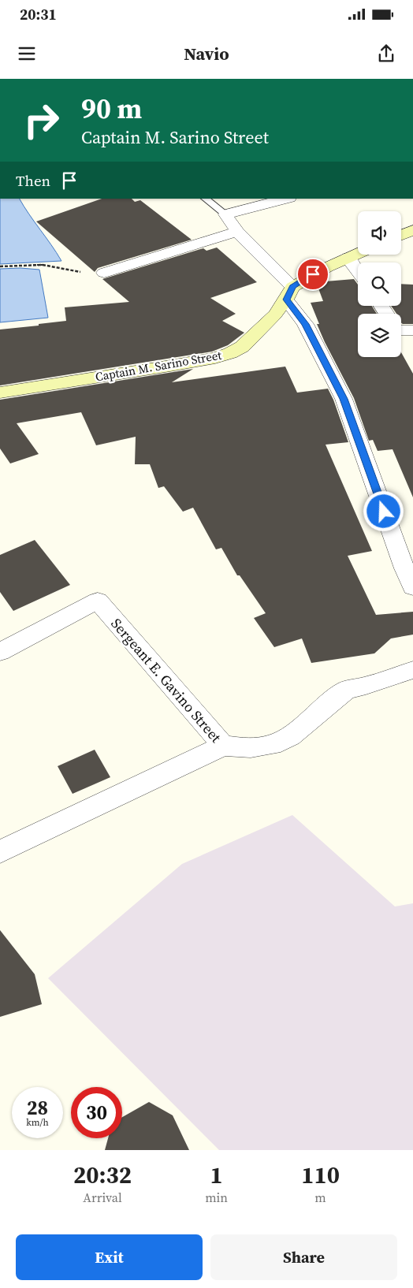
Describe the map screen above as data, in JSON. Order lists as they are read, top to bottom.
{
  "streets": {
    "street": ["Captain M. Sarino Street", "Sergeant E. Gavino Street"]
  },
  "page": {
    "status": "20:31",
    "header": "Navio",
    "turn": ["90 m", "Captain M. Sarino Street"],
    "then": "Then",
    "speed": "28 km/h",
    "limit": "30",
    "eta": [
      "20:32",
      "Arrival",
      "1",
      "min",
      "110",
      "m"
    ],
    "buttons": ["Exit", "Share"]
  }
}
